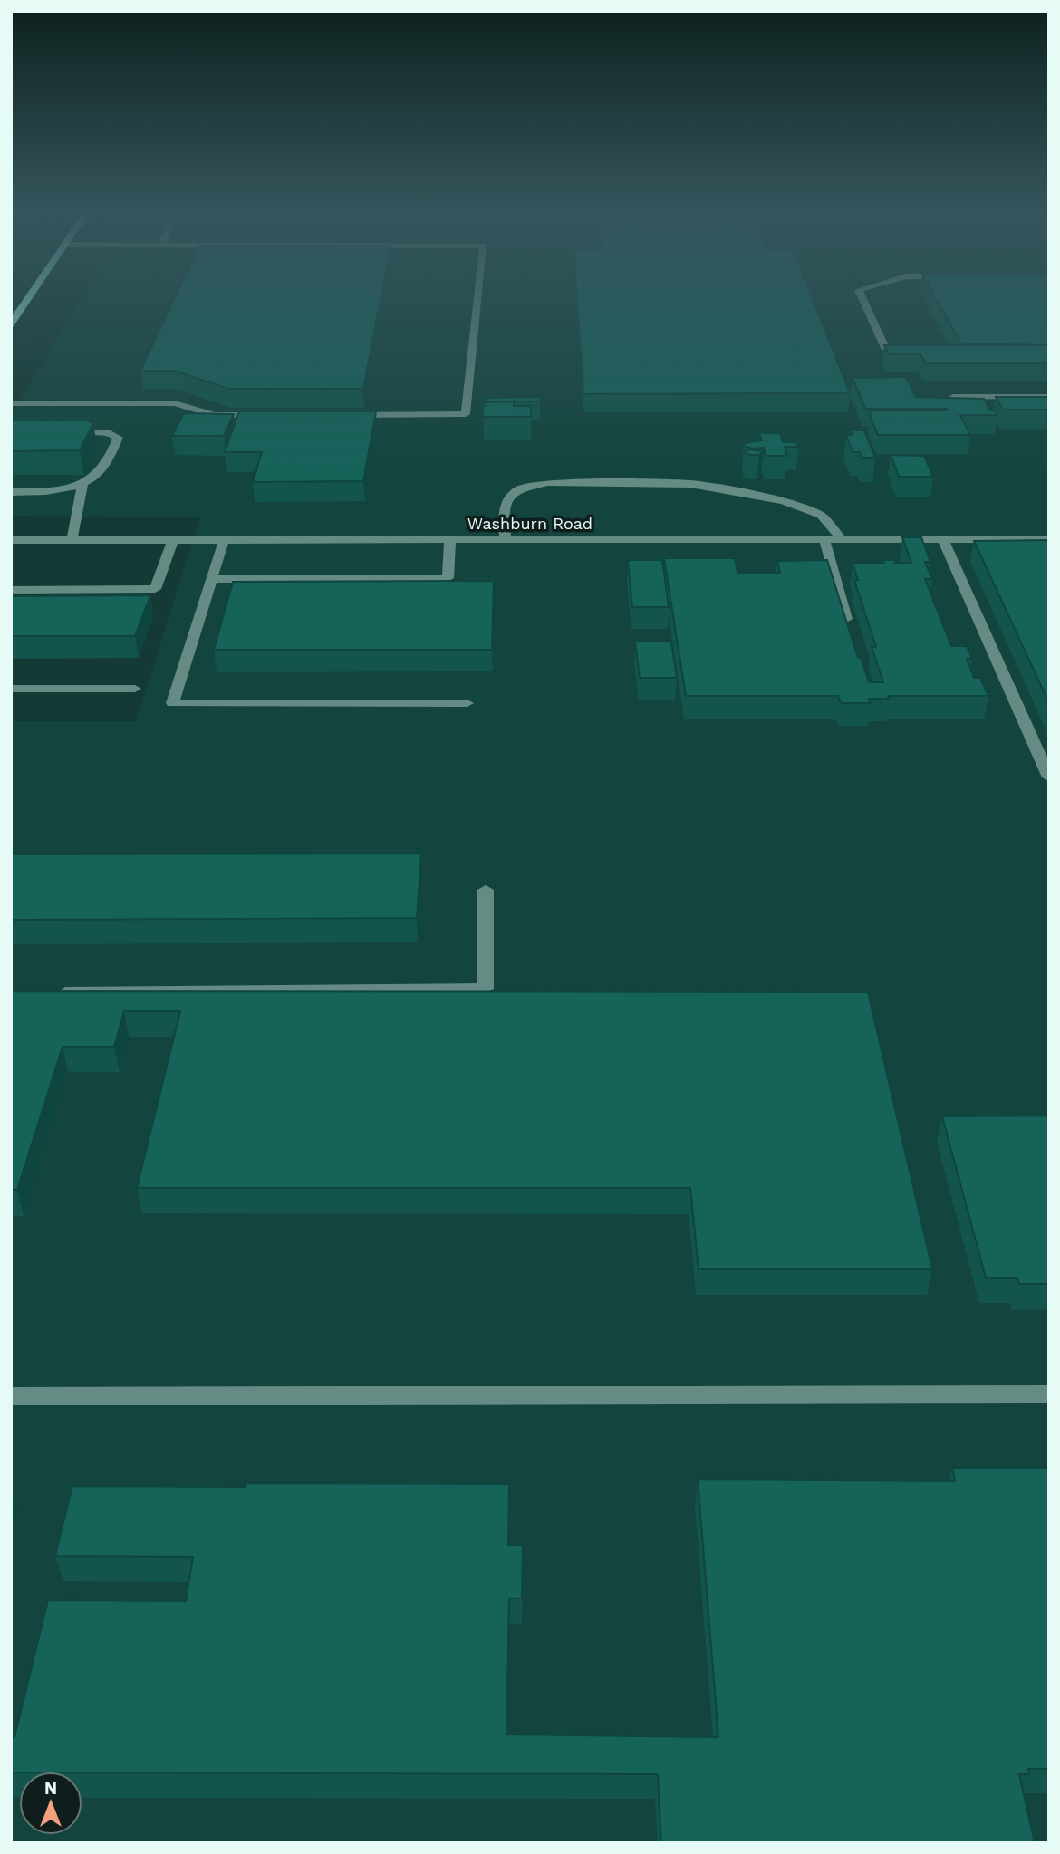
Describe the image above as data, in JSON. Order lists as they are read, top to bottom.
{
  "streets": {
    "street": ["Washburn Road"]
  },
  "north": "top"
}
